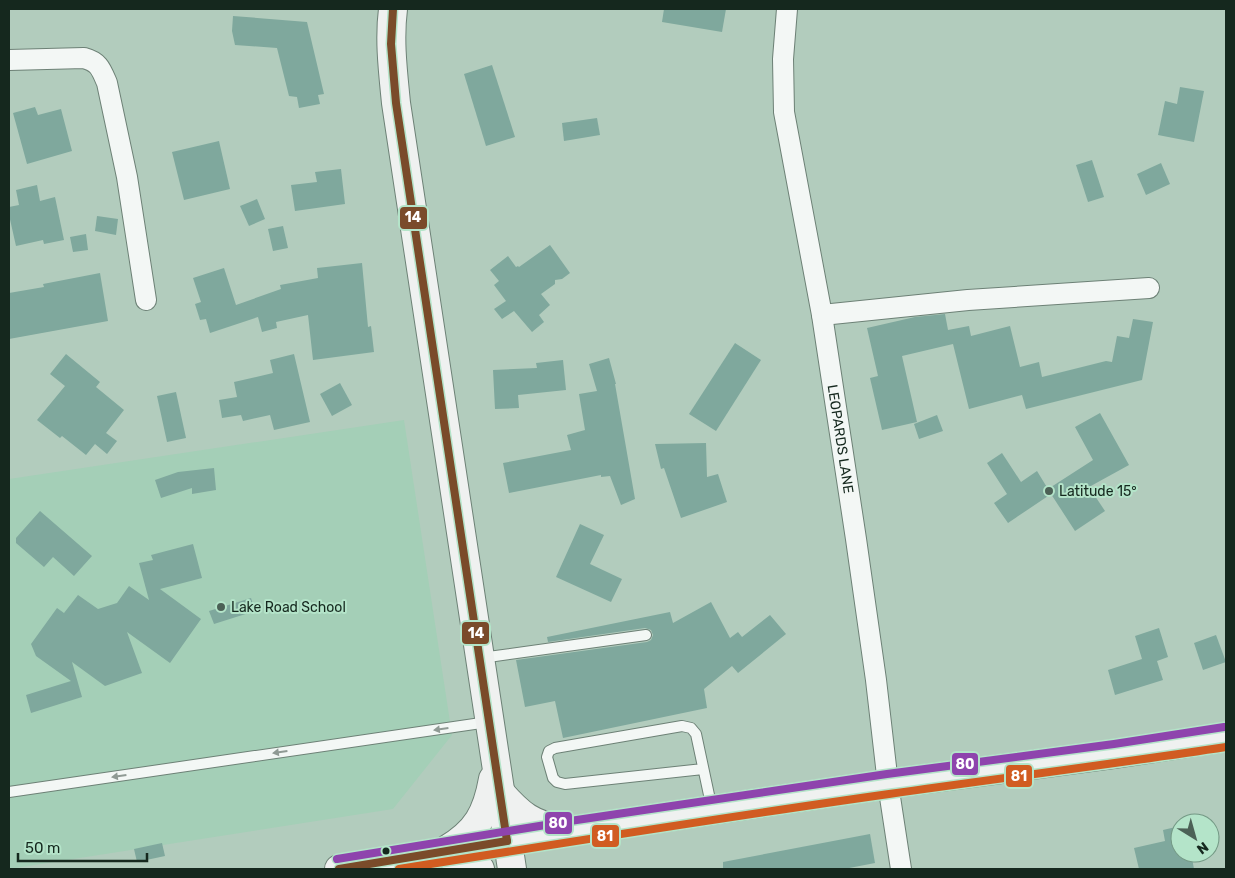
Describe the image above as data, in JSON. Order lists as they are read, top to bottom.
{
  "streets": {
    "street": ["LEOPARDS LANE"]
  },
  "places": ["Latitude 15°", "Lake Road School"],
  "lines": ["transit line 14", "transit line 80", "transit line 81"],
  "scale_bar": "50 m",
  "north": "bottom right"
}
